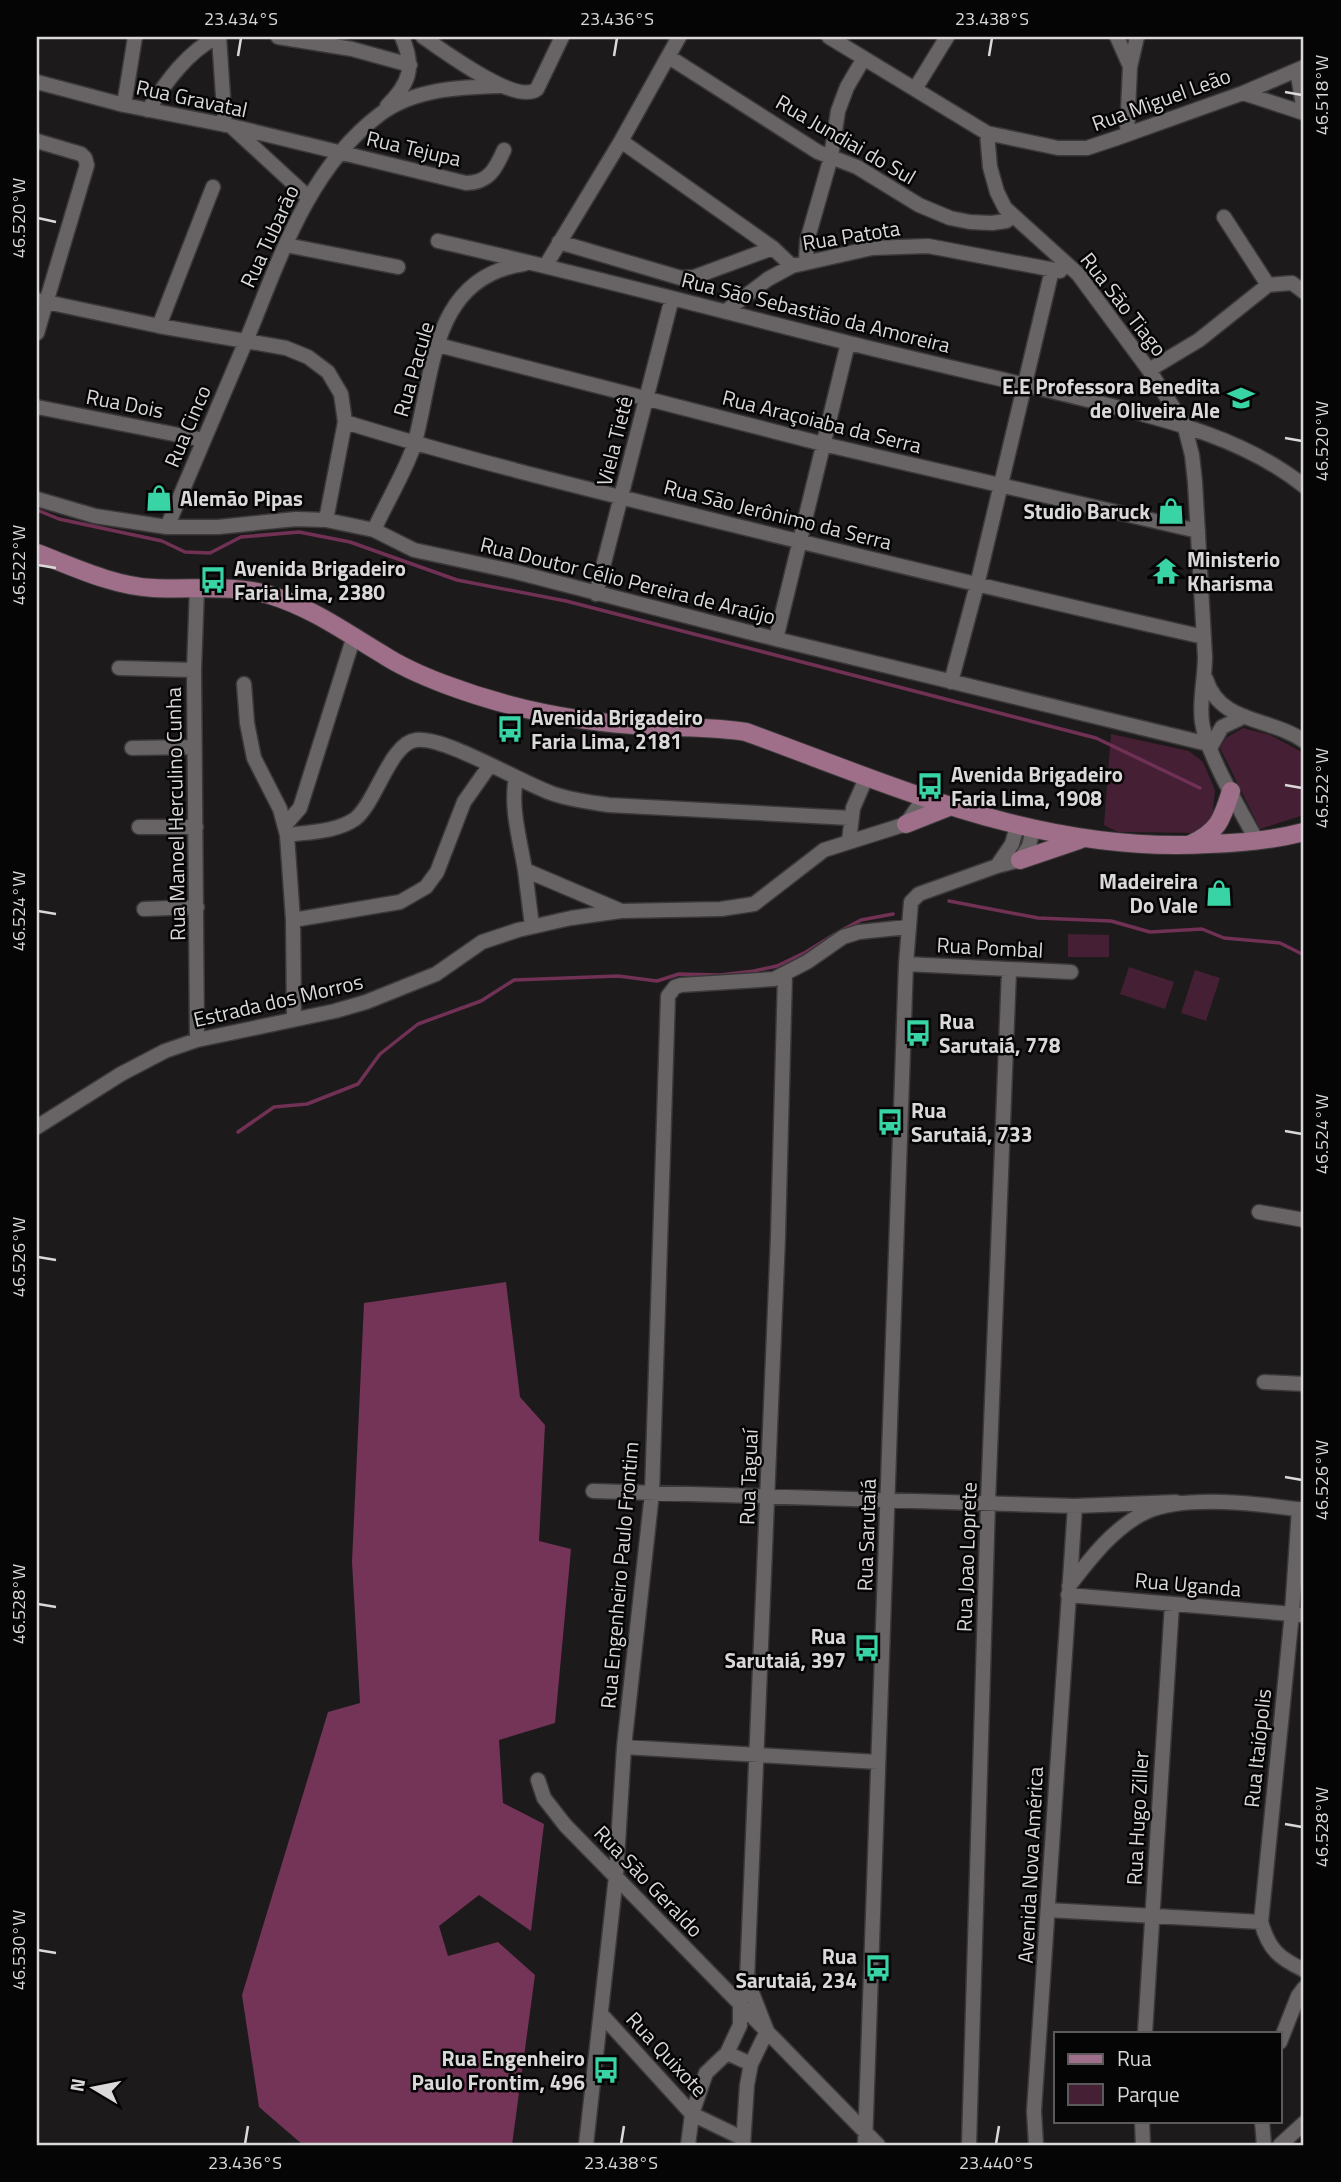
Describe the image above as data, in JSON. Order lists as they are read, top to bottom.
{
  "streets": {
    "street": [
      "Rua Gravatal",
      "Rua Miguel Leão",
      "Rua Jundiai do Sul",
      "Rua Tejupa",
      "Rua Patota",
      "Rua Tubarão",
      "Rua São Tiago",
      "Rua São Sebastião da Amoreira",
      "Rua Pacule",
      "Rua Dois",
      "Rua Araçoiaba da Serra",
      "Rua Cinco",
      "Viela Tietê",
      "Rua São Jerônimo da Serra",
      "Rua Doutor Célio Pereira de Araújo",
      "Rua Manoel Herculino Cunha",
      "Rua Pombal",
      "Estrada dos Morros",
      "Rua Taguaí",
      "Rua Sarutaiá",
      "Rua Joao Loprete",
      "Rua Engenheiro Paulo Frontim",
      "Rua Uganda",
      "Rua Itaiópolis",
      "Rua Hugo Ziller",
      "Avenida Nova América",
      "Rua São Geraldo",
      "Rua Quixote"
    ]
  },
  "crossings": [
    ["Rua Gravatal", "Rua Tejupa"],
    ["Rua Gravatal", "Rua Tubarão"],
    ["Rua Miguel Leão", "Rua São Tiago"],
    ["Rua Jundiai do Sul", "Rua São Tiago"],
    ["Rua Tejupa", "Rua Tubarão"],
    ["Rua Patota", "Rua São Tiago"],
    ["Rua Patota", "Rua São Sebastião da Amoreira"],
    ["Rua Tubarão", "Rua Cinco"],
    ["Rua São Tiago", "Rua São Sebastião da Amoreira"],
    ["Rua São Tiago", "Rua Araçoiaba da Serra"],
    ["Rua São Tiago", "Rua São Jerônimo da Serra"],
    ["Rua São Tiago", "Rua Doutor Célio Pereira de Araújo"],
    ["Rua São Sebastião da Amoreira", "Rua Pacule"],
    ["Rua São Sebastião da Amoreira", "Viela Tietê"],
    ["Rua Pacule", "Rua Araçoiaba da Serra"],
    ["Rua Pacule", "Rua São Jerônimo da Serra"],
    ["Rua Pacule", "Rua Doutor Célio Pereira de Araújo"],
    ["Rua Dois", "Rua Cinco"],
    ["Rua Araçoiaba da Serra", "Viela Tietê"],
    ["Rua Cinco", "Rua Doutor Célio Pereira de Araújo"],
    ["Viela Tietê", "Rua São Jerônimo da Serra"],
    ["Viela Tietê", "Rua Doutor Célio Pereira de Araújo"],
    ["Rua Manoel Herculino Cunha", "Estrada dos Morros"],
    ["Rua Pombal", "Rua Sarutaiá"],
    ["Rua Pombal", "Rua Joao Loprete"],
    ["Rua Taguaí", "Rua Engenheiro Paulo Frontim"],
    ["Rua Taguaí", "Rua São Geraldo"],
    ["Rua Sarutaiá", "Rua São Geraldo"],
    ["Rua Engenheiro Paulo Frontim", "Rua São Geraldo"],
    ["Rua Engenheiro Paulo Frontim", "Rua Quixote"],
    ["Rua Uganda", "Rua Itaiópolis"],
    ["Rua Uganda", "Rua Hugo Ziller"],
    ["Rua Uganda", "Avenida Nova América"]
  ],
  "places": {
    "school or university": ["E.E Professora Benedita de Oliveira Ale"],
    "shop": ["Alemão Pipas", "Studio Baruck", "Madeireira Do Vale"],
    "temple": ["Ministerio Kharisma"],
    "bus stop": [
      "Avenida Brigadeiro Faria Lima, 2380",
      "Avenida Brigadeiro Faria Lima, 2181",
      "Avenida Brigadeiro Faria Lima, 1908",
      "Rua Sarutaiá, 778",
      "Rua Sarutaiá, 733",
      "Rua Sarutaiá, 397",
      "Rua Sarutaiá, 234",
      "Rua Engenheiro Paulo Frontim, 496"
    ]
  },
  "legend": ["Rua", "Parque"],
  "north": "left",
  "coordinates": [
    "23.434°S",
    "23.436°S",
    "23.438°S",
    "46.518°W",
    "46.520°W",
    "46.522°W",
    "46.524°W",
    "46.526°W",
    "46.528°W",
    "46.530°W",
    "23.440°S"
  ]
}
